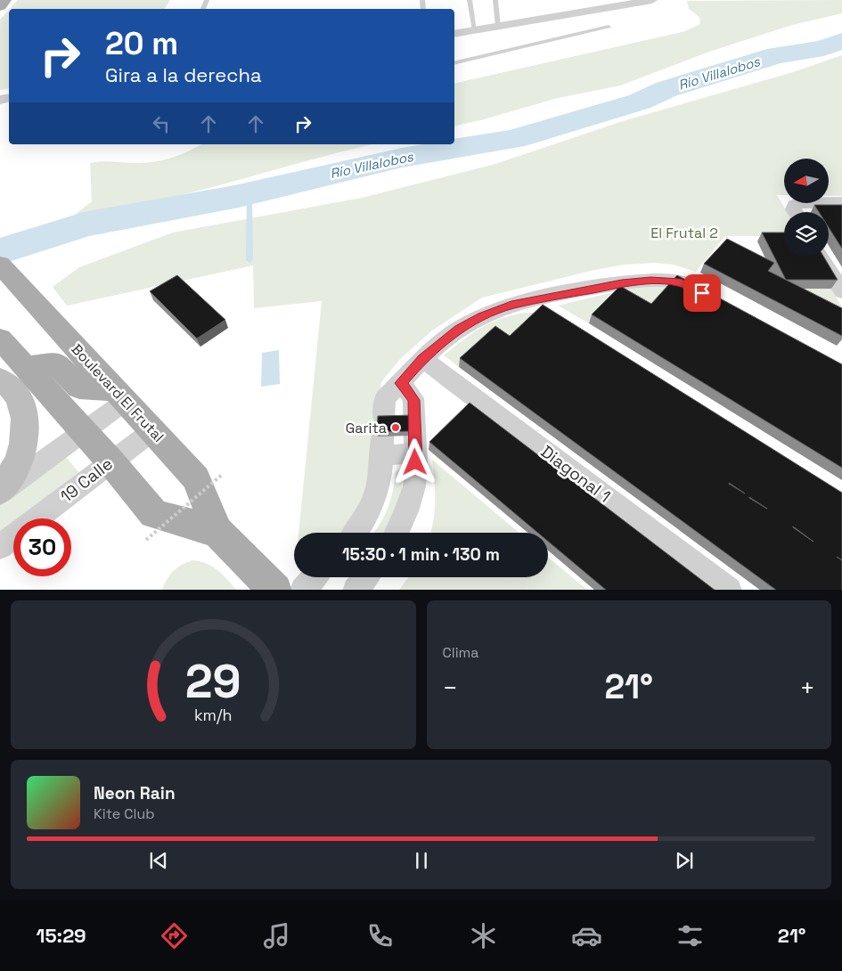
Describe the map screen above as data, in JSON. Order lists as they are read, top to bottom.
{
  "streets": {
    "main road": ["Boulevard El Frutal"],
    "street": ["Diagonal 1", "19 Calle"]
  },
  "crossings": [
    ["Boulevard El Frutal", "19 Calle"]
  ],
  "water": ["Río Villalobos"],
  "parks": ["El Frutal 2"],
  "places": ["Garita"],
  "north": "left",
  "page": {
    "turn": ["20 m", "Gira a la derecha"],
    "limit": "30",
    "trip": "15:30 · 1 min · 130 m",
    "tile": "Clima",
    "heat": ["−", "21°", "+"],
    "song": ["Neon Rain", "Kite Club"],
    "tabs": ["15:29", "21°"],
    "gauge": ["29", "km/h"]
  }
}
